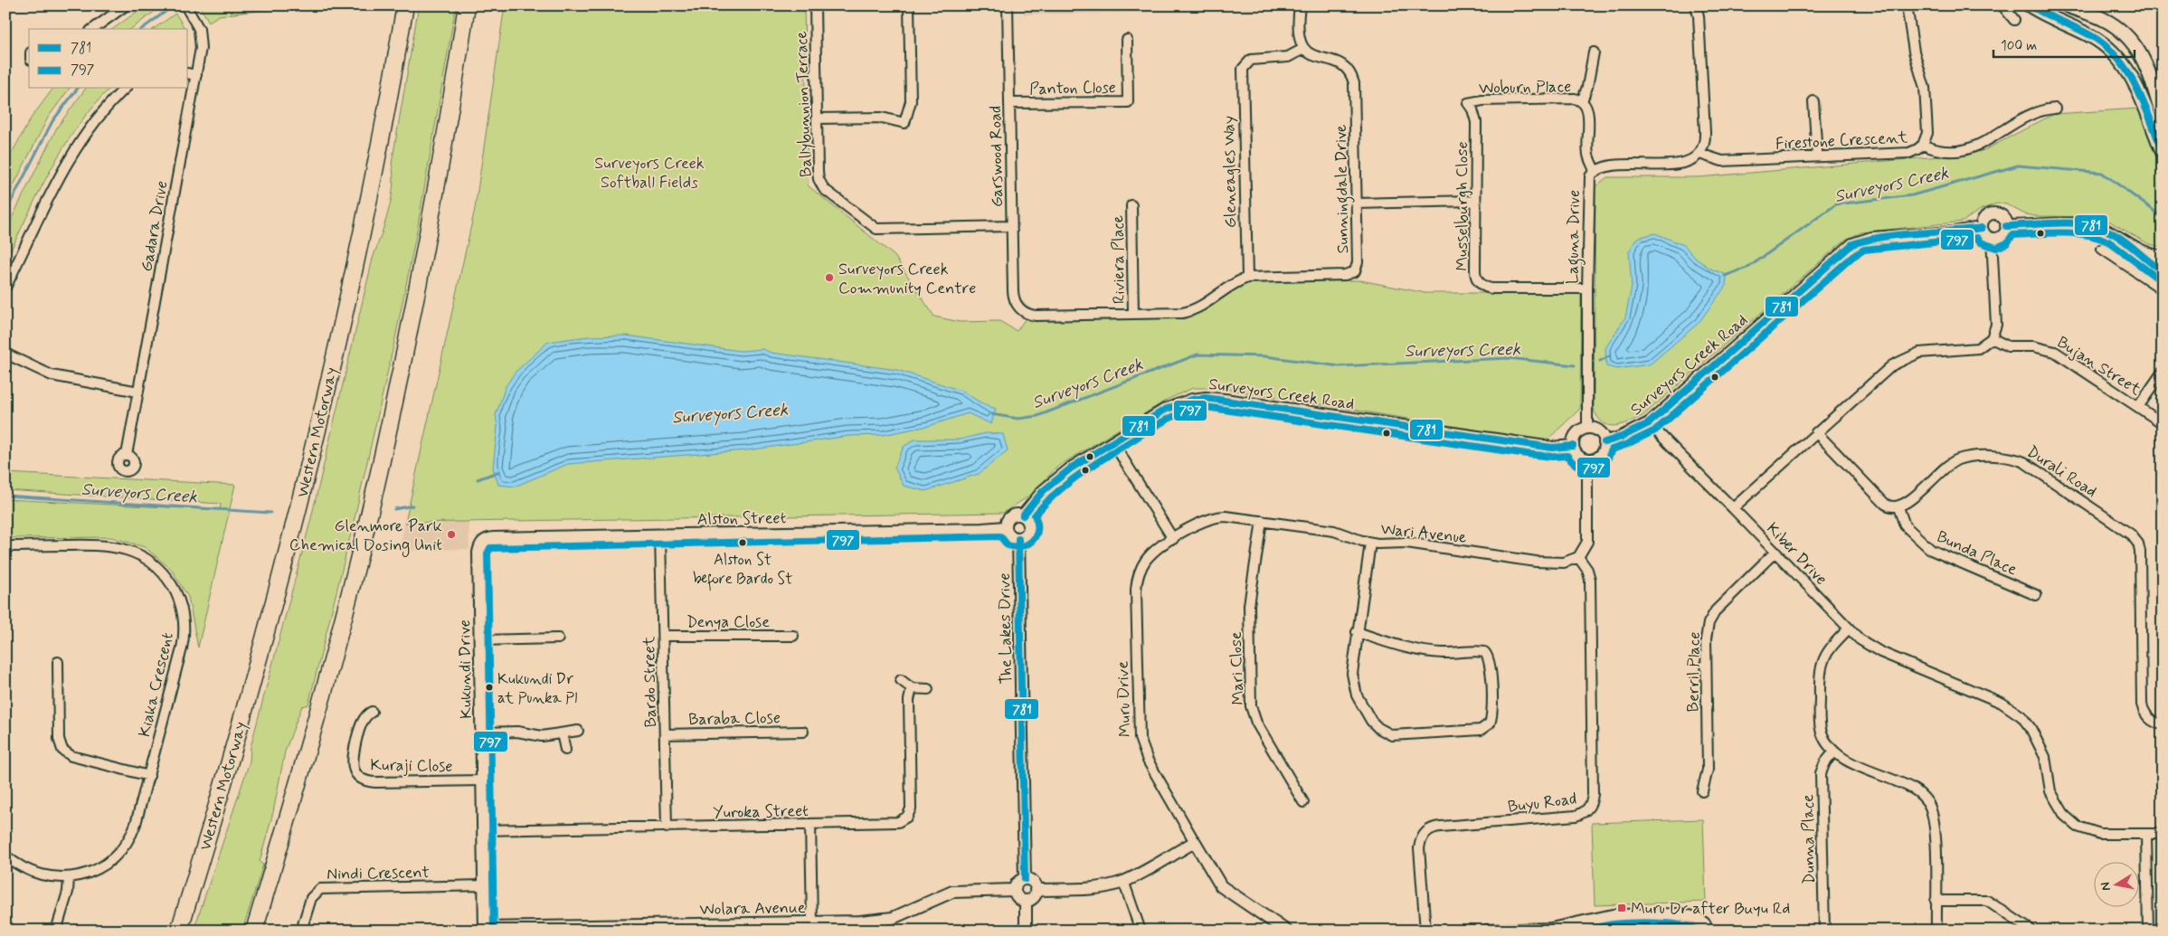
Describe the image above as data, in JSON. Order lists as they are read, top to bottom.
{
  "streets": {
    "highway": ["Western Motorway"],
    "street": [
      "Woburn Place",
      "Panton Close",
      "Ballybunnion Terrace",
      "Firestone Crescent",
      "Garswood Road",
      "Gleneagles Way",
      "Sunningdale Drive",
      "Musselburgh Close",
      "Gadara Drive",
      "Laguna Drive",
      "Riviera Place",
      "Surveyors Creek Road",
      "Bujan Street",
      "Durali Road",
      "Alston Street",
      "Wari Avenue",
      "Bunda Place",
      "Kiber Drive",
      "Denya Close",
      "The Lakes Drive",
      "Mari Close",
      "Kukundi Drive",
      "Berril Place",
      "Bardo Street",
      "Kiaka Crescent",
      "Muru Drive",
      "Baraba Close",
      "Kuraji Close",
      "Buyu Road",
      "Yuroka Street",
      "Dunna Place",
      "Nindi Crescent",
      "Wolara Avenue"
    ]
  },
  "crossings": [
    ["Woburn Place", "Musselburgh Close"],
    ["Woburn Place", "Laguna Drive"],
    ["Panton Close", "Garswood Road"],
    ["Ballybunnion Terrace", "Garswood Road"],
    ["Firestone Crescent", "Laguna Drive"],
    ["Garswood Road", "Sunningdale Drive"],
    ["Gleneagles Way", "Sunningdale Drive"],
    ["Sunningdale Drive", "Riviera Place"],
    ["Musselburgh Close", "Laguna Drive"],
    ["Laguna Drive", "Surveyors Creek Road"],
    ["Surveyors Creek Road", "Alston Street"],
    ["Surveyors Creek Road", "Kiber Drive"],
    ["Surveyors Creek Road", "The Lakes Drive"],
    ["Durali Road", "Bunda Place"],
    ["Alston Street", "The Lakes Drive"],
    ["Alston Street", "Kukundi Drive"],
    ["Alston Street", "Bardo Street"],
    ["Wari Avenue", "Mari Close"],
    ["Wari Avenue", "Muru Drive"],
    ["Wari Avenue", "Buyu Road"],
    ["Kiber Drive", "Berril Place"],
    ["Denya Close", "Bardo Street"],
    ["The Lakes Drive", "Wolara Avenue"],
    ["Kukundi Drive", "Kuraji Close"],
    ["Kukundi Drive", "Yuroka Street"],
    ["Kukundi Drive", "Nindi Crescent"],
    ["Kukundi Drive", "Wolara Avenue"],
    ["Bardo Street", "Baraba Close"],
    ["Bardo Street", "Yuroka Street"]
  ],
  "water": ["Surveyors Creek"],
  "parks": ["Surveyors Creek Softball Fields"],
  "places": {
    "other": [
      "Surveyors Creek Community Centre",
      "Glenmore Park Chemical Dosing Unit",
      "Alston St before Bardo St",
      "Kukundi Dr at Punka Pl"
    ],
    "transit": ["Muru Dr after Buyu Rd"]
  },
  "lines": ["transit line 781", "transit line 797"],
  "legend": ["781", "797"],
  "scale_bar": "100 m",
  "north": "left"
}
